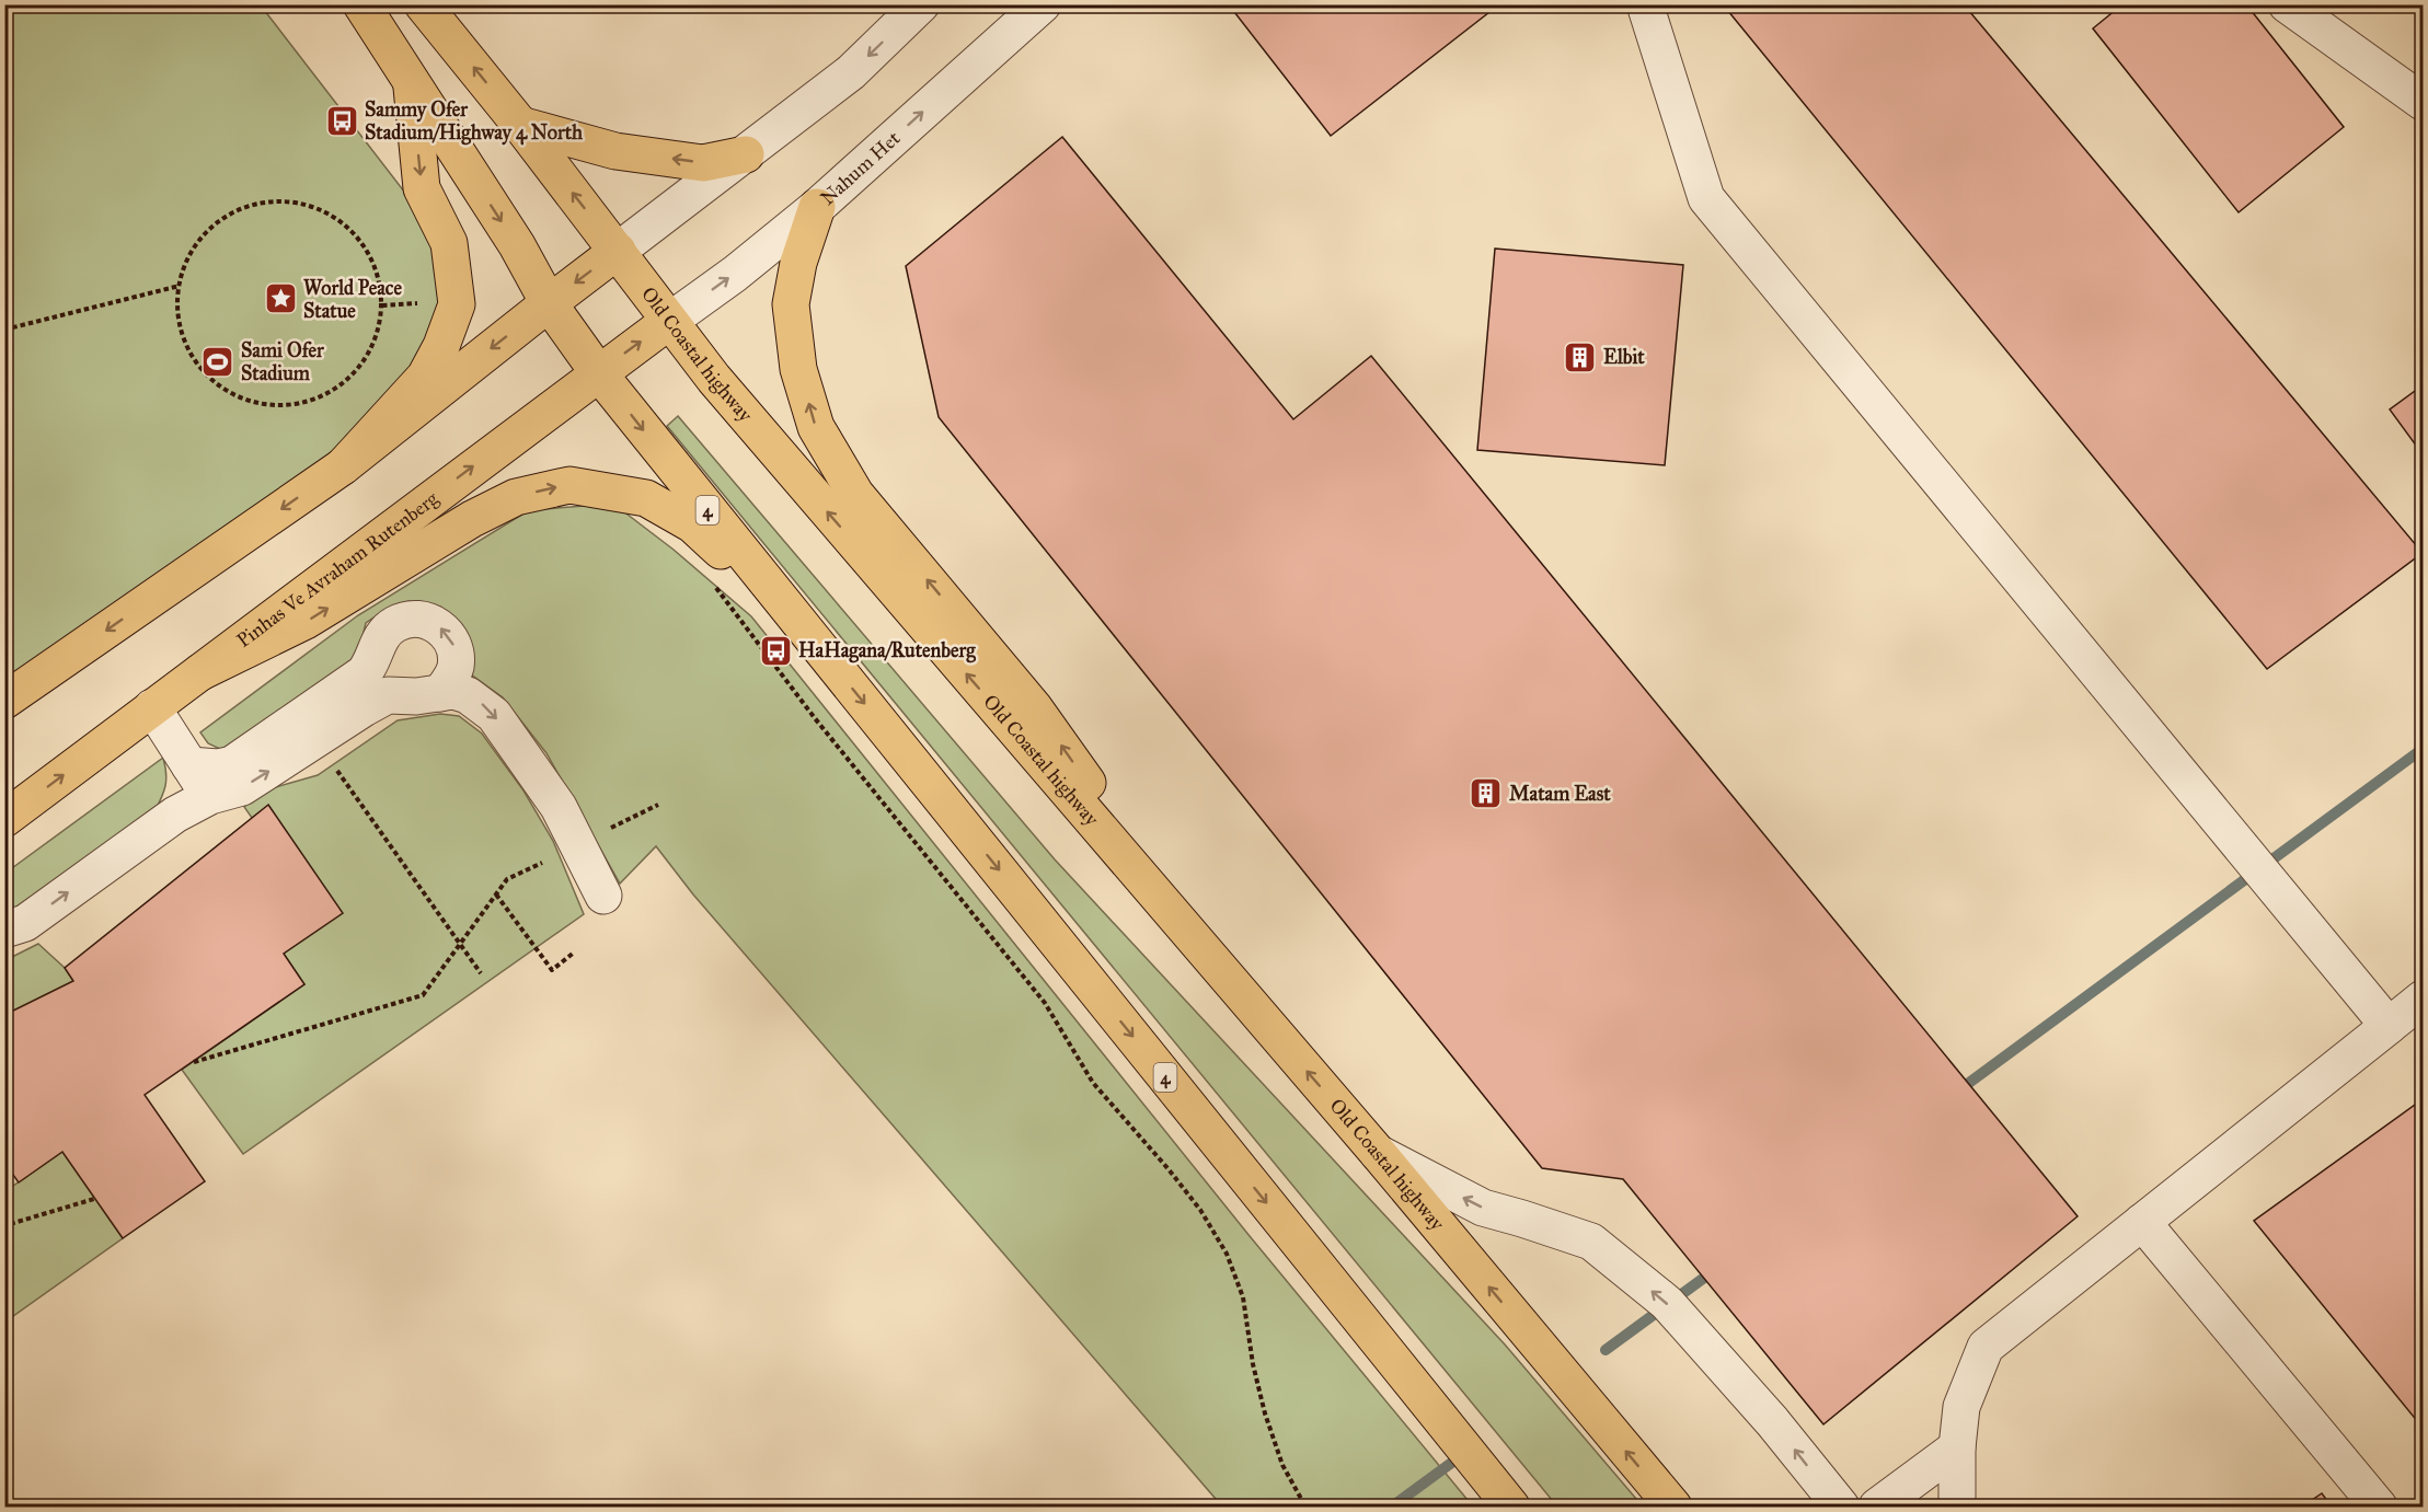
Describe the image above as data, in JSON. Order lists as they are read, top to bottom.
{
  "streets": {
    "main road": ["Old Coastal highway", "4", "Pinhas Ve Avraham Rutenberg"],
    "street": ["Nahum Het"]
  },
  "crossings": [
    ["Nahum Het", "Old Coastal highway"],
    ["Nahum Het", "Pinhas Ve Avraham Rutenberg"],
    ["Old Coastal highway", "Pinhas Ve Avraham Rutenberg"],
    ["4", "Pinhas Ve Avraham Rutenberg"]
  ],
  "places": {
    "bus stop": ["Sammy Ofer Stadium/Highway 4 North", "HaHagana/Rutenberg"],
    "place": ["World Peace Statue"],
    "building": ["Elbit", "Matam East"],
    "sports": ["Sami Ofer Stadium"]
  }
}
